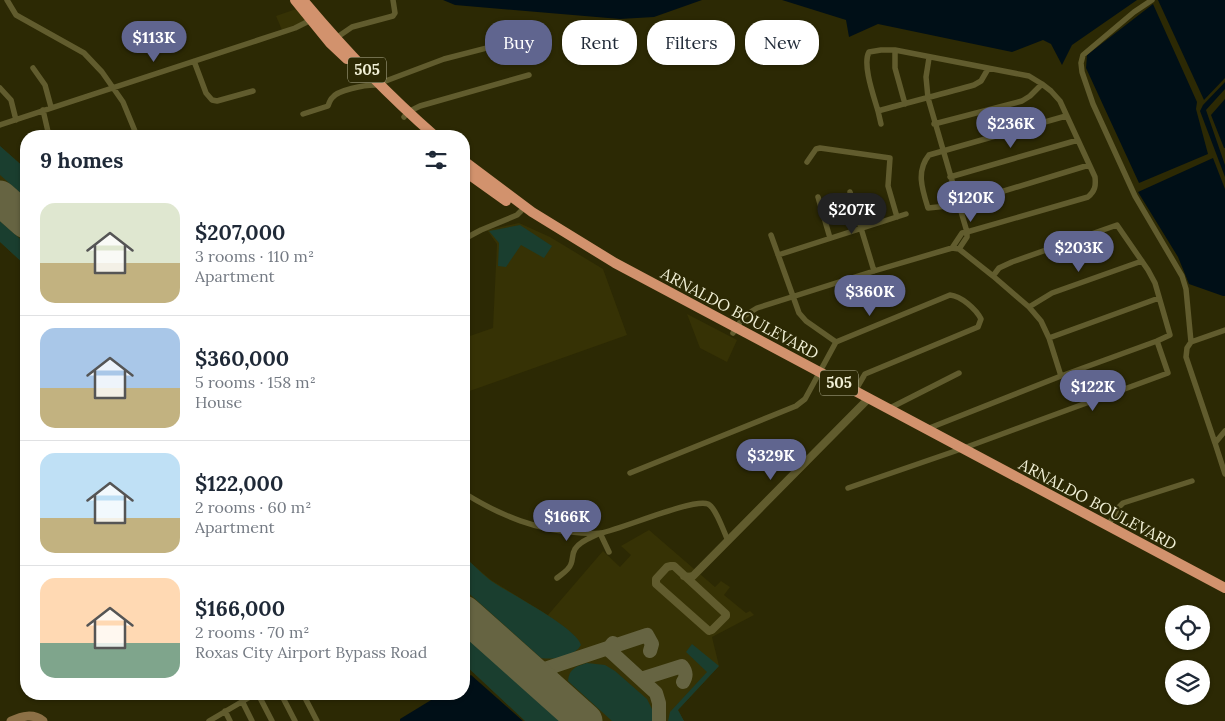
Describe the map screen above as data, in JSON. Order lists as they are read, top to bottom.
{
  "streets": {
    "highway": ["505", "ARNALDO BOULEVARD"]
  },
  "page": {
    "chip": [
      "Buy",
      "Rent",
      "Filters",
      "New"
    ],
    "price": [
      "$113K",
      "$236K",
      "$120K",
      "$207K",
      "$203K",
      "$360K",
      "$122K",
      "$329K",
      "$166K"
    ],
    "heading": "9 homes",
    "list": [
      {
        "name": "$207,000",
        "note": "3 rooms · 110 m² · Apartment"
      },
      {
        "name": "$360,000",
        "note": "5 rooms · 158 m² · House"
      },
      {
        "name": "$122,000",
        "note": "2 rooms · 60 m² · Apartment"
      },
      {
        "name": "$166,000",
        "note": "2 rooms · 70 m² · Roxas City Airport Bypass Road"
      }
    ]
  }
}
